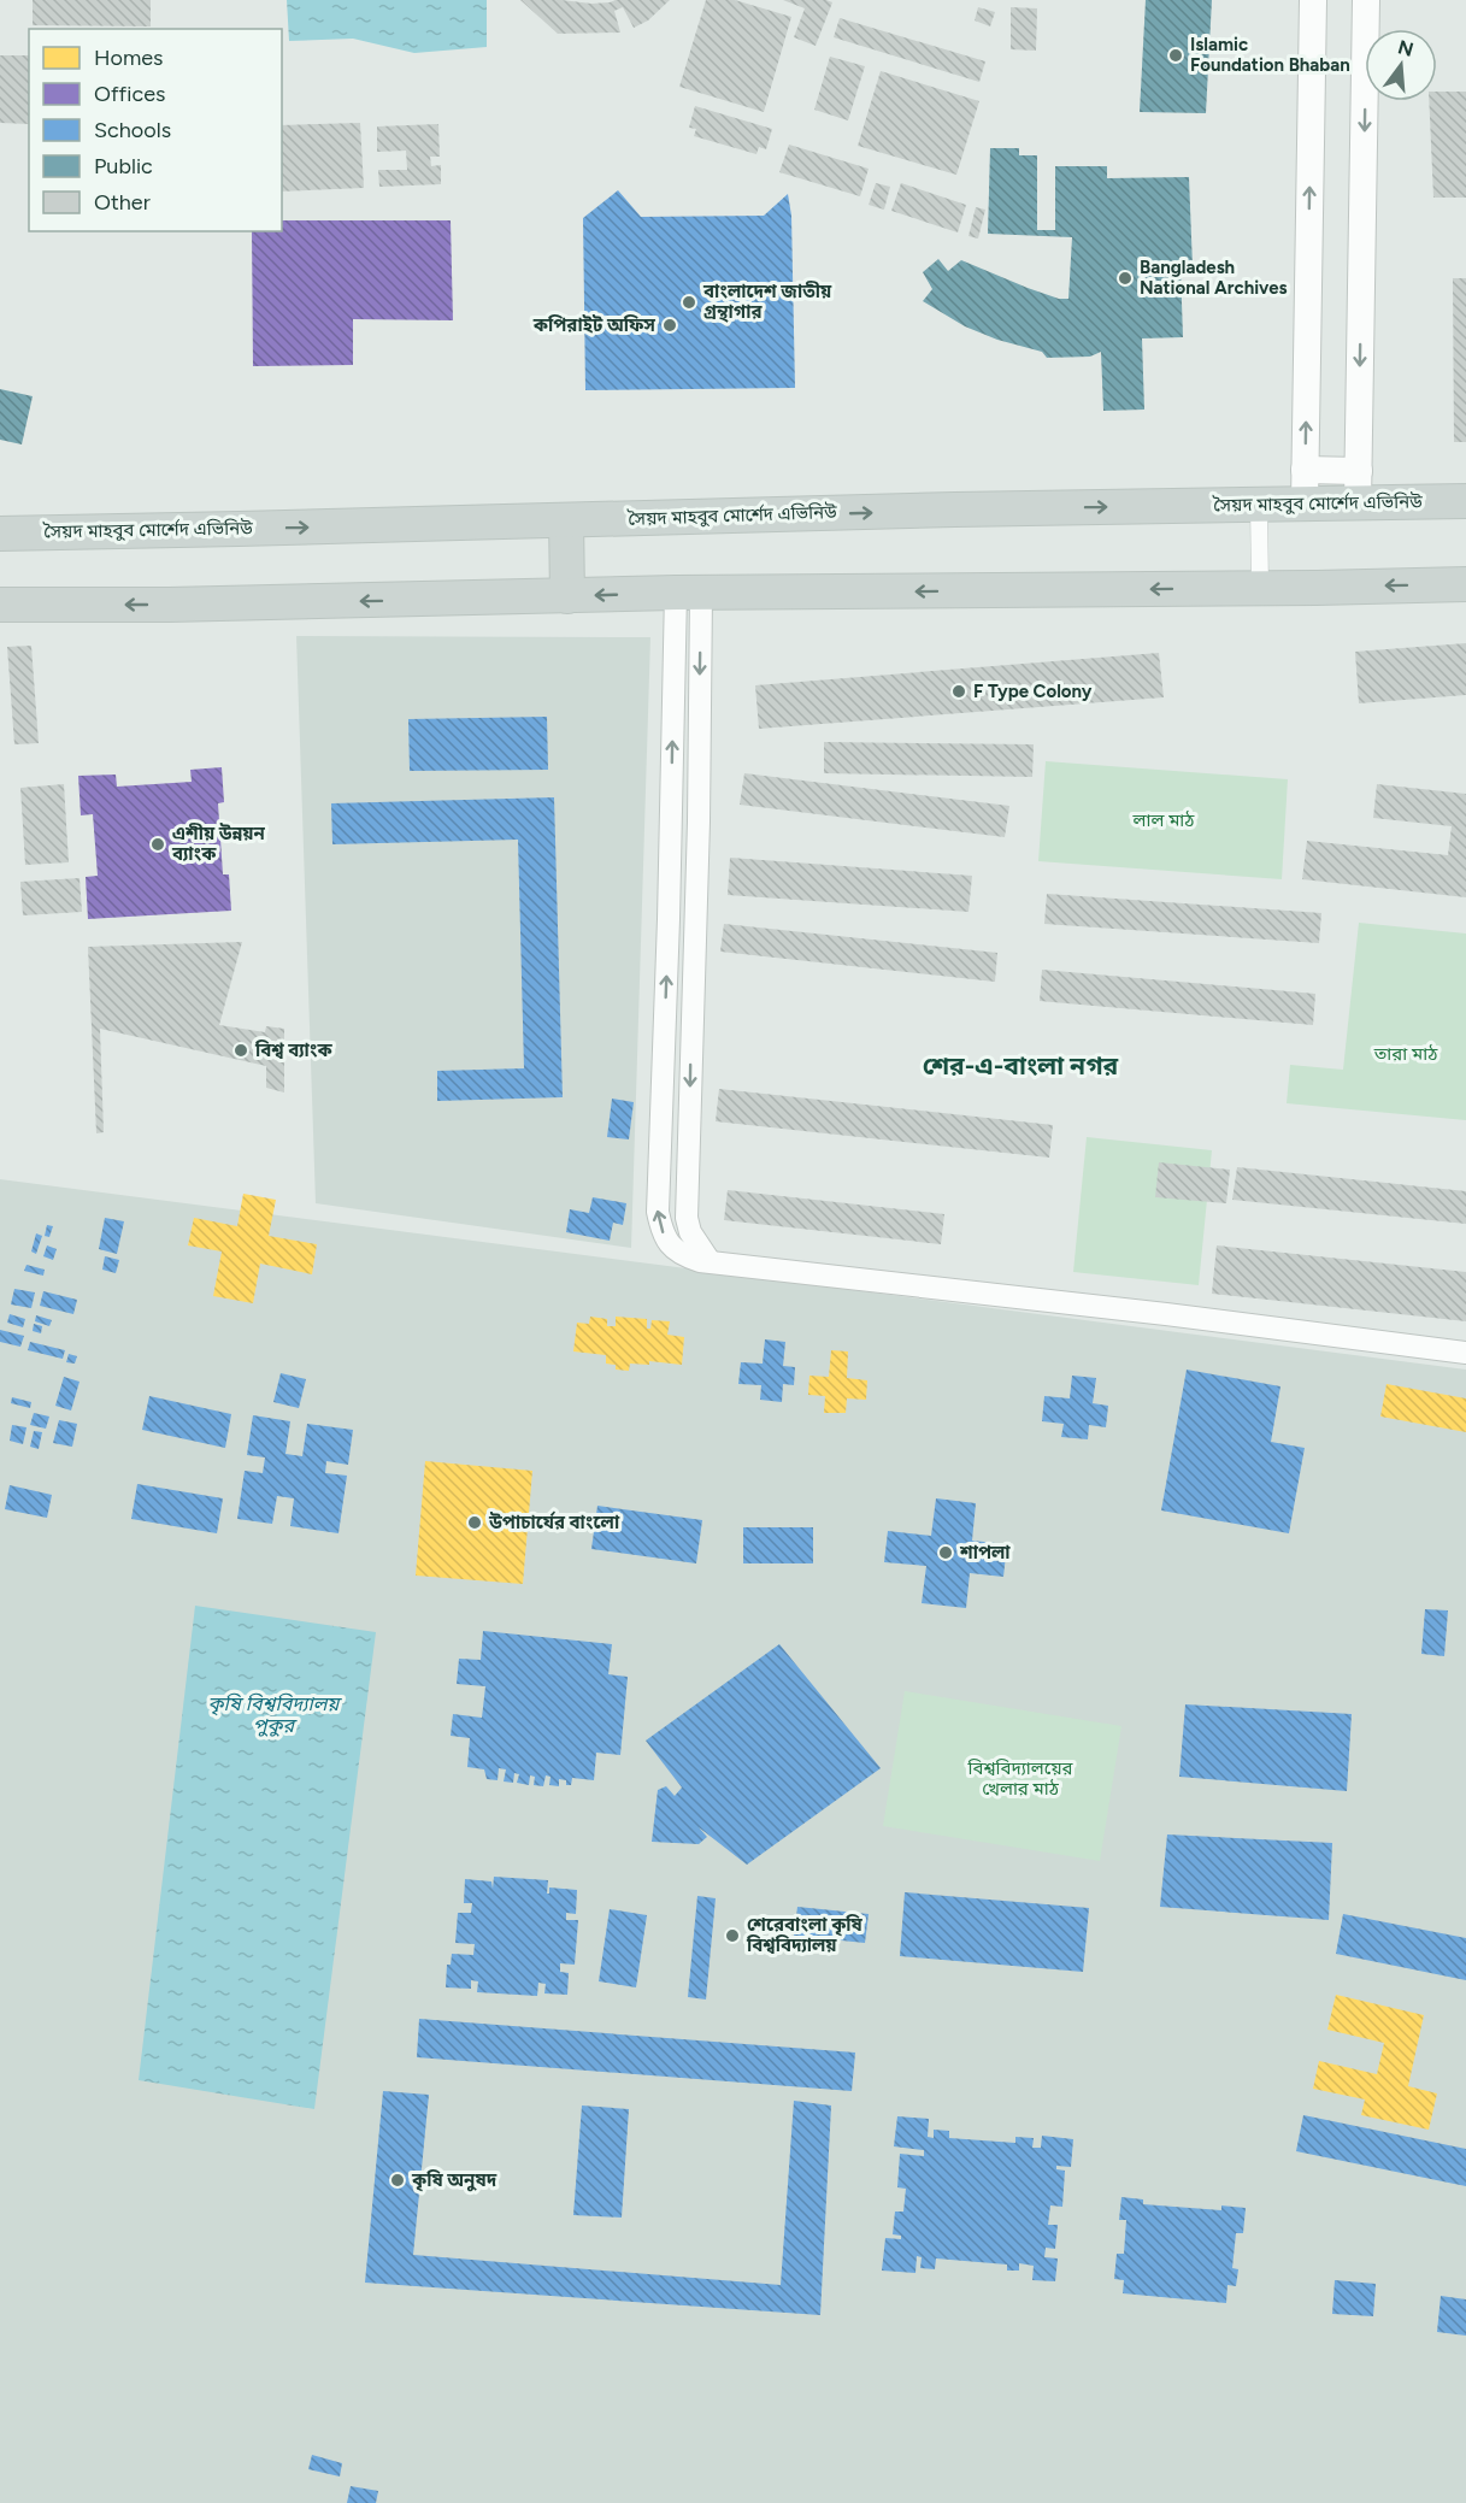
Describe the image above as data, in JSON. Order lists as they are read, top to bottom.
{
  "streets": {
    "main road": ["সৈয়দ মাহবুব মোর্শেদ এভিনিউ"]
  },
  "districts": ["শের-এ-বাংলা নগর"],
  "water": ["কৃষি বিশ্ববিদ্যালয় পুকুর"],
  "parks": ["লাল মাঠ", "তারা মাঠ", "বিশ্ববিদ্যালয়ের খেলার মাঠ"],
  "places": [
    "Islamic Foundation Bhaban",
    "Bangladesh National Archives",
    "বাংলাদেশ জাতীয় গ্রন্থাগার",
    "কপিরাইট অফিস",
    "F Type Colony",
    "এশীয় উন্নয়ন ব্যাংক",
    "বিশ্ব ব্যাংক",
    "উপাচার্যের বাংলো",
    "শাপলা",
    "শেরেবাংলা কৃষি বিশ্ববিদ্যালয়",
    "কৃষি অনুষদ"
  ],
  "legend": [
    "Homes",
    "Offices",
    "Schools",
    "Public",
    "Other"
  ],
  "north": "top"
}
